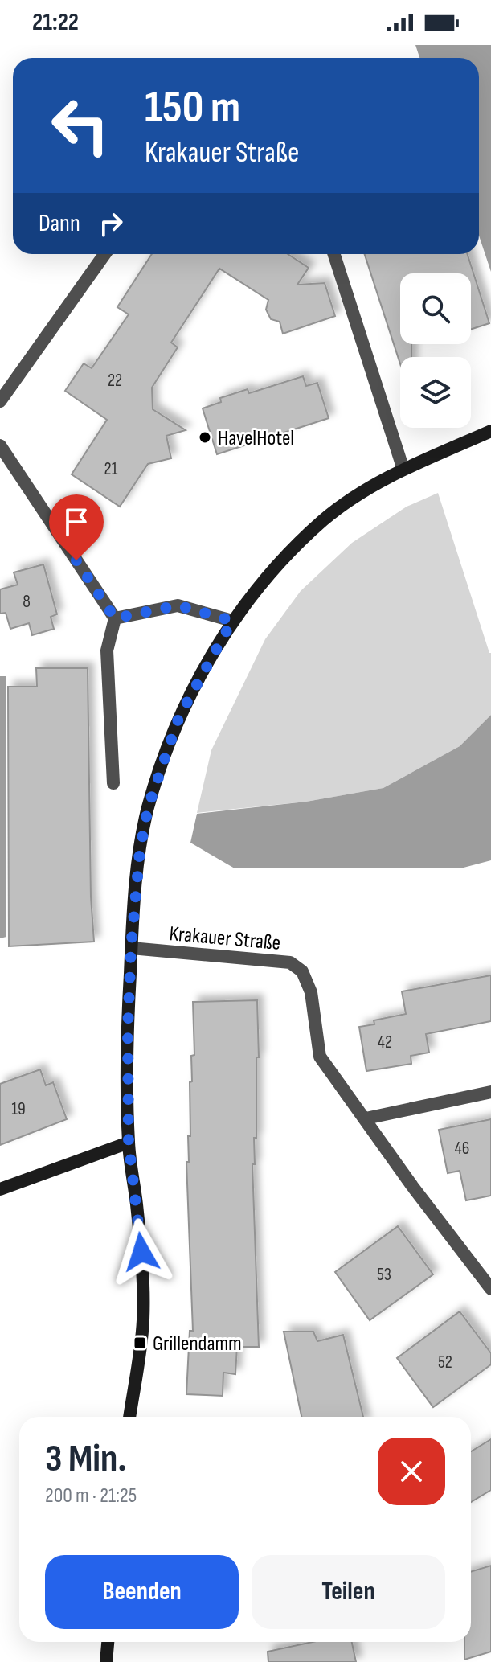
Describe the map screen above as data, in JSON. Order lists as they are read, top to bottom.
{
  "streets": {
    "street": ["Krakauer Straße"]
  },
  "places": {
    "other": ["HavelHotel"],
    "transit": ["Grillendamm"]
  },
  "house_numbers": [
    "22",
    "21",
    "8",
    "42",
    "19",
    "46",
    "53",
    "52"
  ],
  "page": {
    "status": "21:22",
    "turn": ["150 m", "Krakauer Straße"],
    "then": "Dann",
    "heading": ["3 Min.", "200 m · 21:25"],
    "buttons": ["Beenden", "Teilen"]
  }
}
